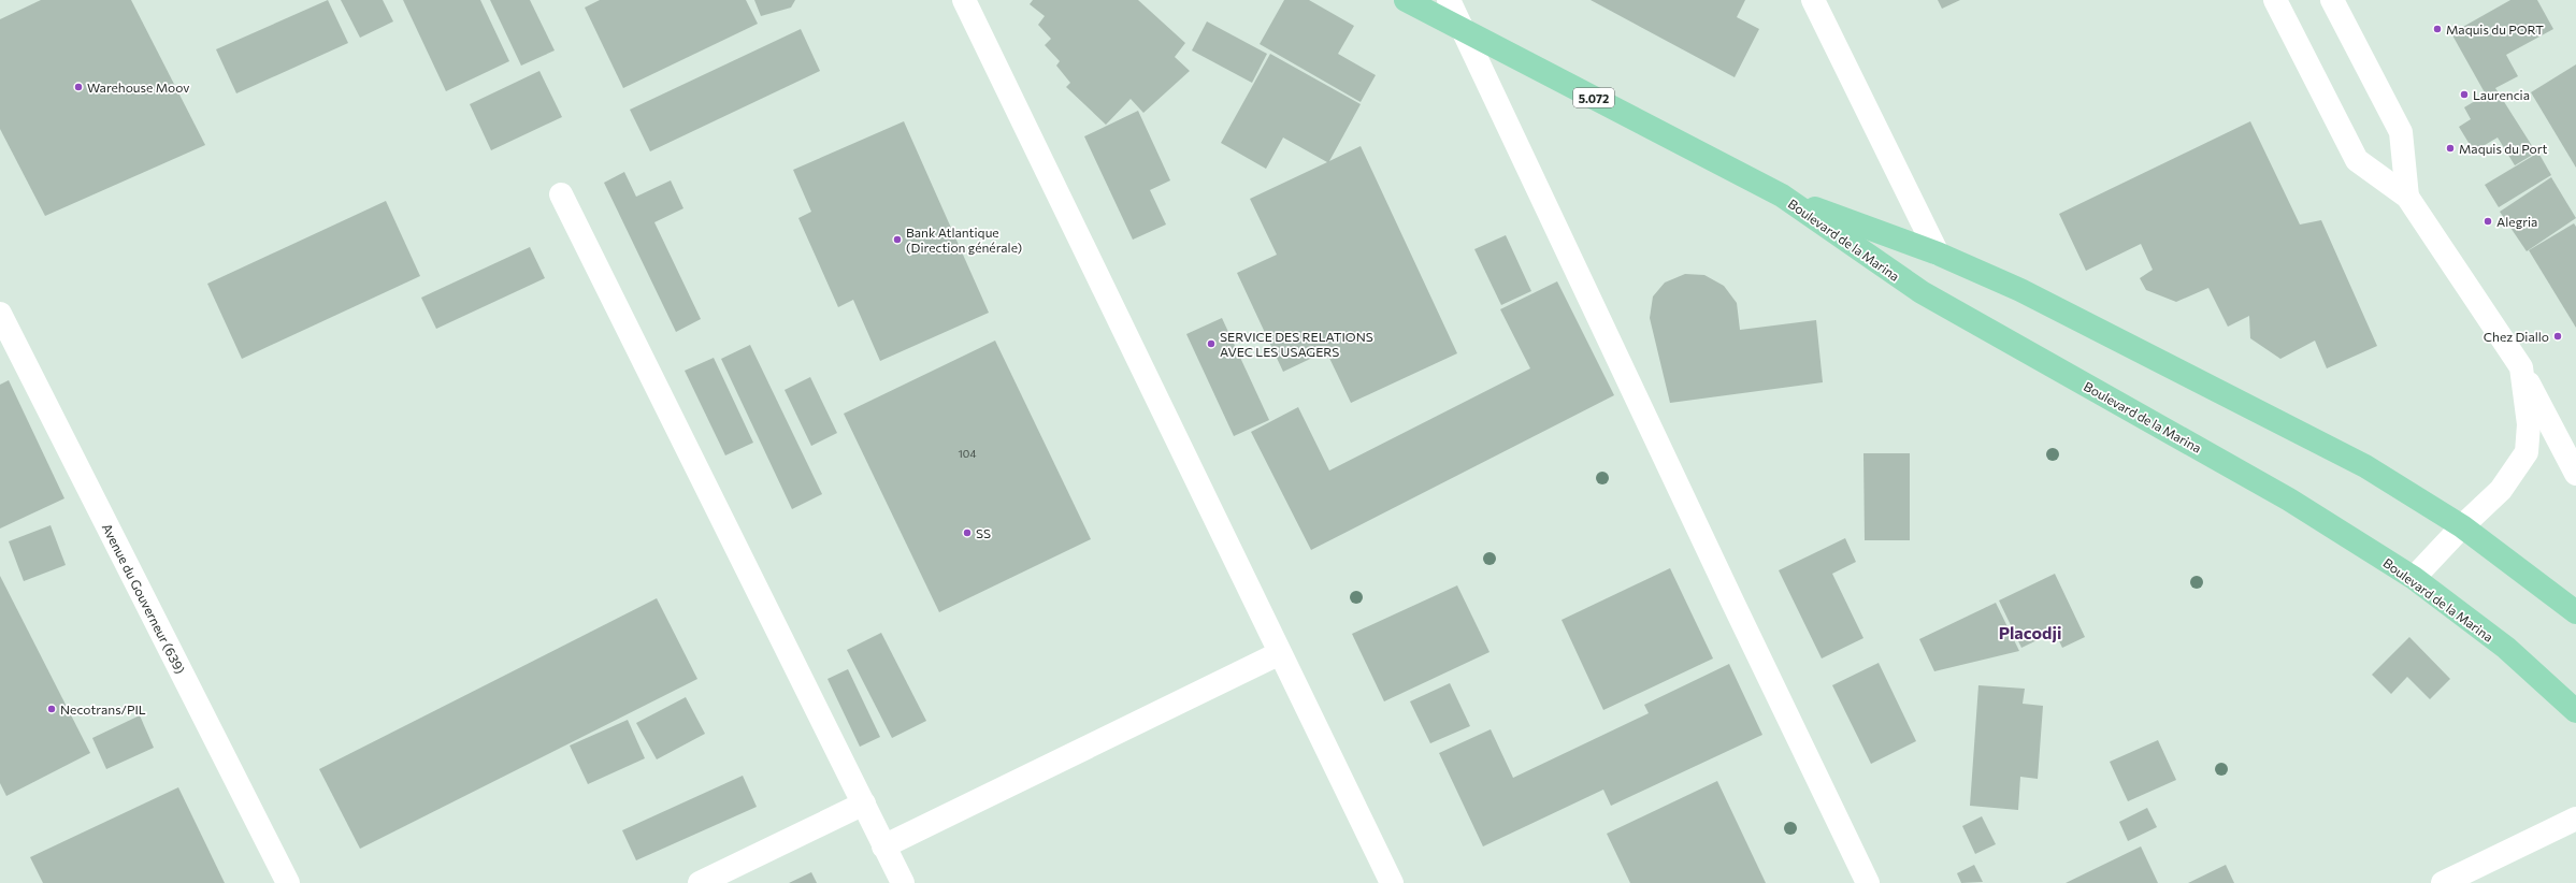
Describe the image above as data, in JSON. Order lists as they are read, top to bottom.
{
  "streets": {
    "main road": ["5.072", "Boulevard de la Marina"],
    "street": ["Avenue du Gouverneur (639)"]
  },
  "crossings": [
    ["5.072", "Boulevard de la Marina"]
  ],
  "districts": ["Placodji"],
  "places": [
    "Maquis du PORT",
    "Warehouse Moov",
    "Laurencia",
    "Maquis du Port",
    "Alegria",
    "Bank Atlantique (Direction générale)",
    "Chez Diallo",
    "SERVICE DES RELATIONS AVEC LES USAGERS",
    "SS",
    "Necotrans/PIL"
  ],
  "house_numbers": ["104"]
}
